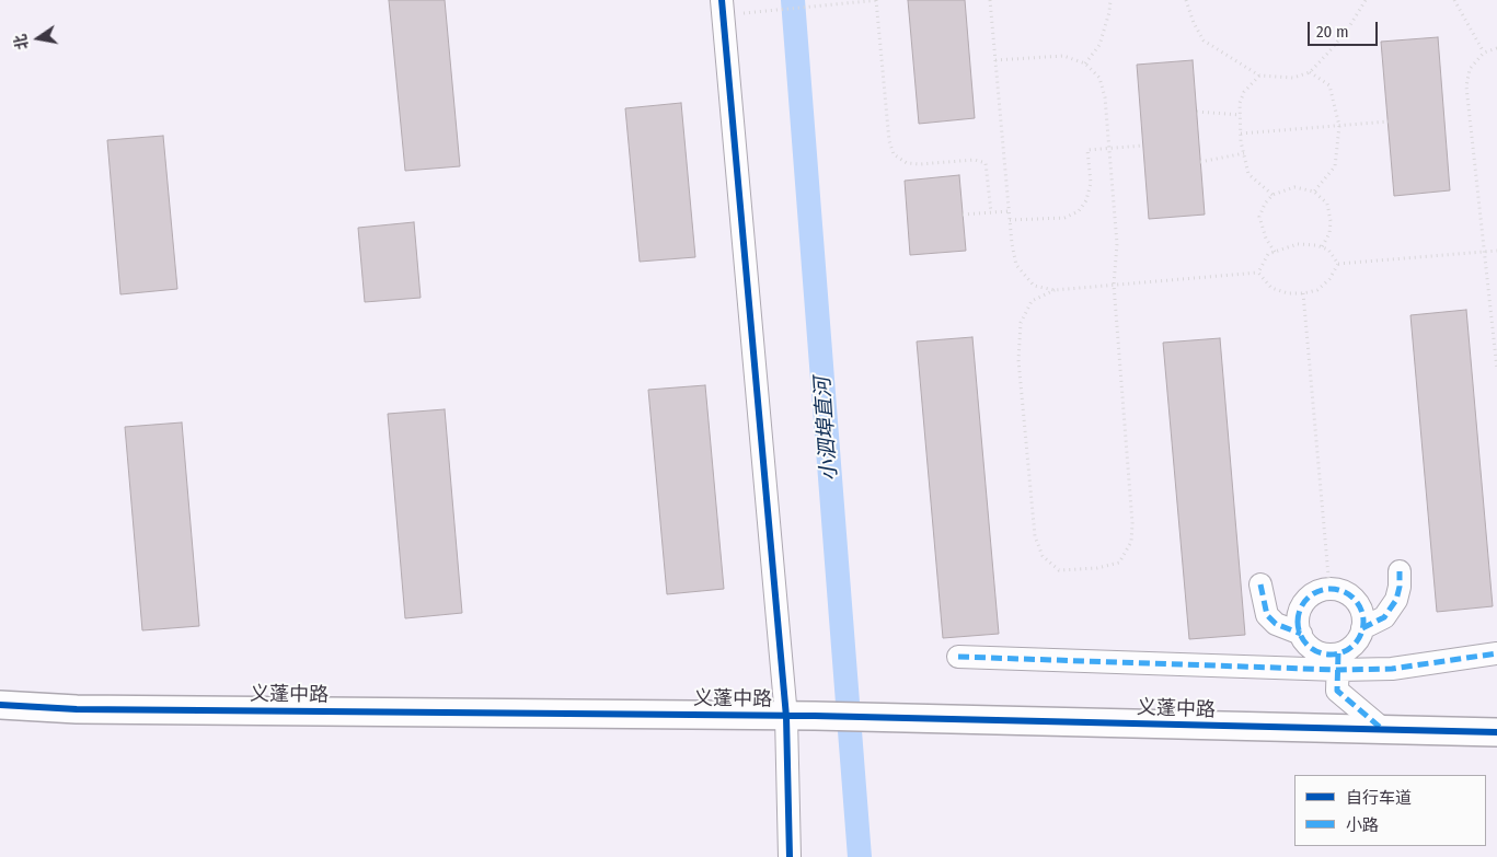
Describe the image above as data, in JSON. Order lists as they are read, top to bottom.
{
  "streets": {
    "street": ["义蓬中路"]
  },
  "water": ["小泗埠直河"],
  "legend": ["自行车道", "小路"],
  "scale_bar": "20 m",
  "north": "left"
}
